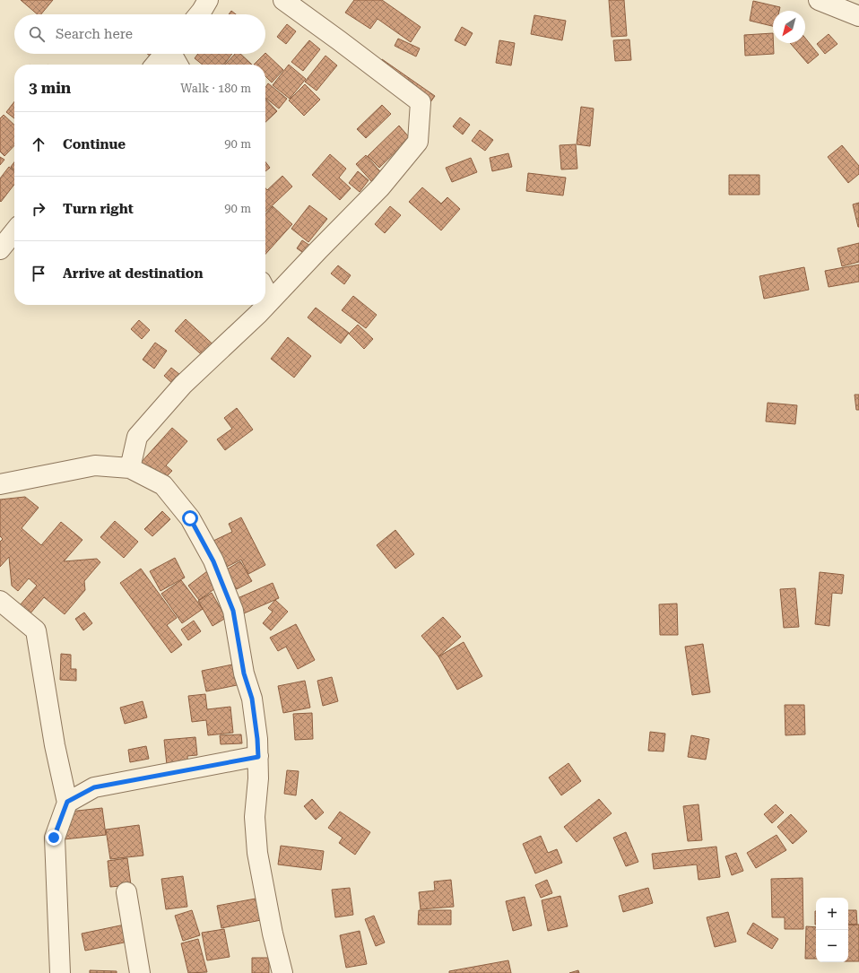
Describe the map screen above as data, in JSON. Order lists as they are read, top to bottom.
{
  "north": "bottom left",
  "page": {
    "search": "Search here",
    "heading": ["3 min", "Walk · 180 m"],
    "list": [
      ["Continue", "90 m"],
      ["Turn right", "90 m"],
      "Arrive at destination"
    ],
    "map_buttons": ["+", "−"]
  }
}
